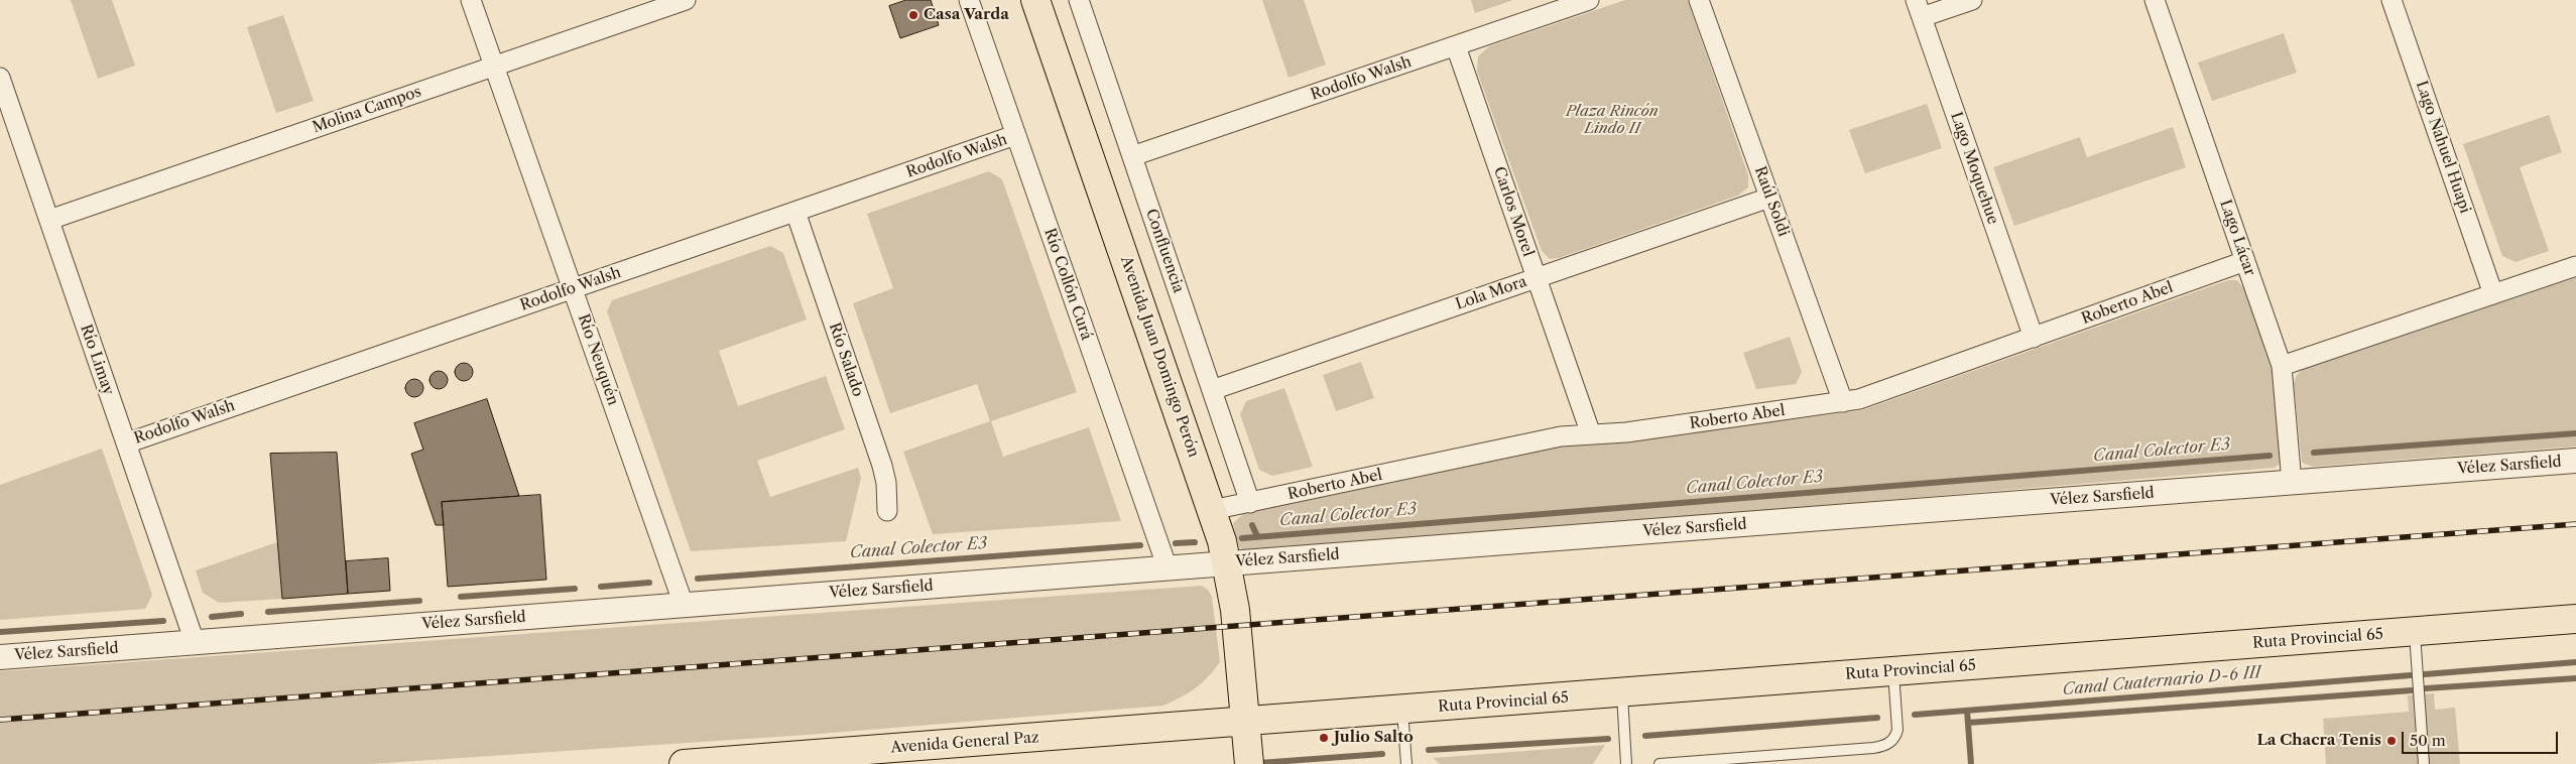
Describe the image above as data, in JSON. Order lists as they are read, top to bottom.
{
  "streets": {
    "main road": ["Avenida Juan Domingo Perón", "Ruta Provincial 65", "Avenida General Paz"],
    "street": [
      "Rodolfo Walsh",
      "Molina Campos",
      "Lago Nahuel Huapi",
      "Lago Moquehue",
      "Raúl Soldi",
      "Carlos Morel",
      "Lago Lácar",
      "Confluencia",
      "Río Collón Curá",
      "Lola Mora",
      "Roberto Abel",
      "Río Limay",
      "Río Neuquén",
      "Río Salado",
      "Vélez Sarsfield"
    ]
  },
  "crossings": [
    ["Rodolfo Walsh", "Carlos Morel"],
    ["Rodolfo Walsh", "Confluencia"],
    ["Rodolfo Walsh", "Río Collón Curá"],
    ["Rodolfo Walsh", "Río Limay"],
    ["Rodolfo Walsh", "Río Neuquén"],
    ["Rodolfo Walsh", "Río Salado"],
    ["Molina Campos", "Río Limay"],
    ["Molina Campos", "Río Neuquén"],
    ["Lago Moquehue", "Roberto Abel"],
    ["Raúl Soldi", "Lola Mora"],
    ["Raúl Soldi", "Roberto Abel"],
    ["Carlos Morel", "Lola Mora"],
    ["Carlos Morel", "Roberto Abel"],
    ["Lago Lácar", "Roberto Abel"],
    ["Lago Lácar", "Vélez Sarsfield"],
    ["Confluencia", "Lola Mora"],
    ["Confluencia", "Roberto Abel"],
    ["Río Collón Curá", "Vélez Sarsfield"],
    ["Roberto Abel", "Avenida Juan Domingo Perón"],
    ["Avenida Juan Domingo Perón", "Vélez Sarsfield"],
    ["Avenida Juan Domingo Perón", "Ruta Provincial 65"],
    ["Avenida Juan Domingo Perón", "Avenida General Paz"],
    ["Río Limay", "Vélez Sarsfield"],
    ["Río Neuquén", "Vélez Sarsfield"],
    ["Ruta Provincial 65", "Avenida General Paz"]
  ],
  "water": ["Canal Colector E3", "Canal Cuaternario D-6 III"],
  "parks": ["Plaza Rincón Lindo II"],
  "places": ["Casa Varda", "Julio Salto", "La Chacra Tenis"],
  "scale_bar": "50 m"
}
